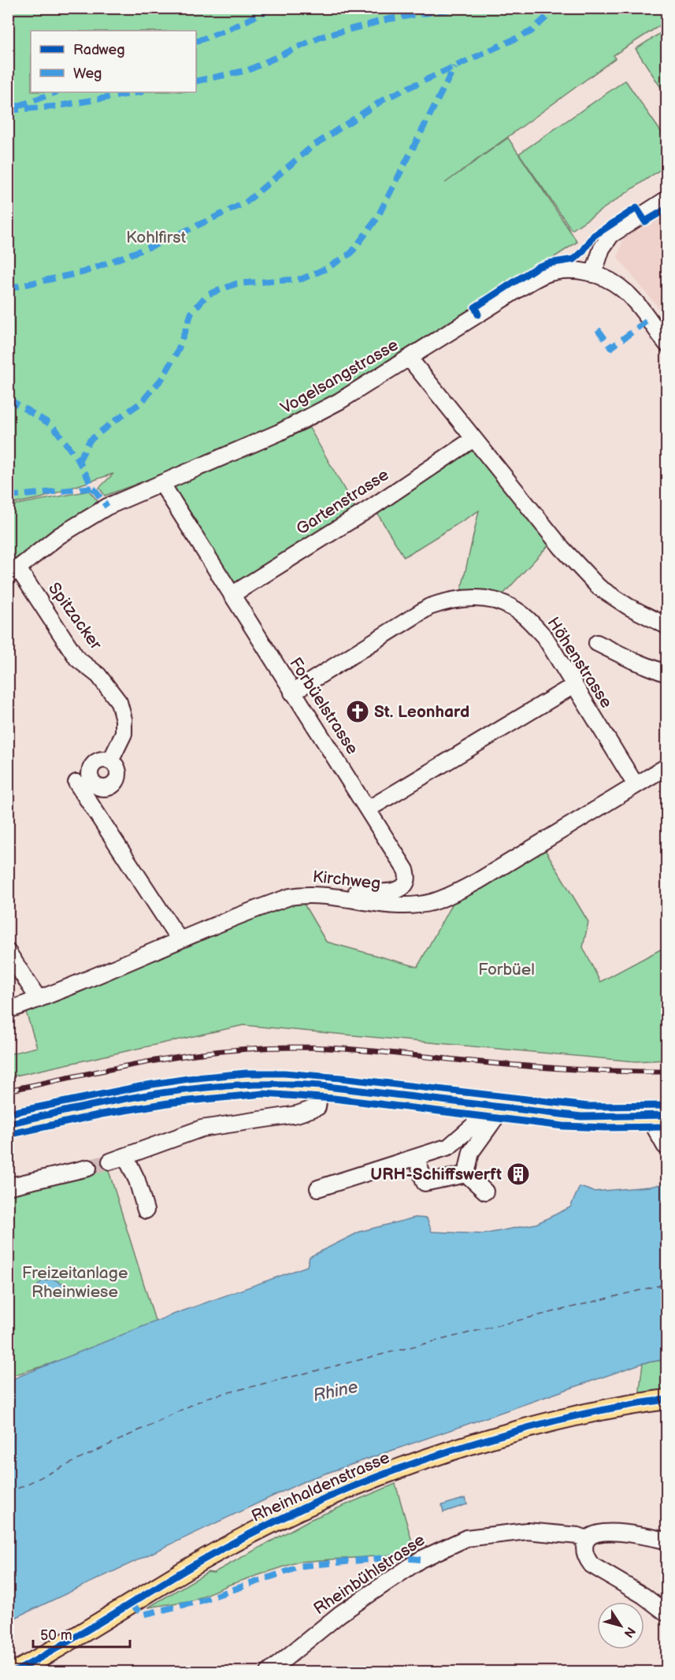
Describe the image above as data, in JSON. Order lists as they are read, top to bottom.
{
  "streets": {
    "main road": ["Rheinhaldenstrasse"],
    "street": [
      "Vogelsangstrasse",
      "Gartenstrasse",
      "Spitzacker",
      "Höhenstrasse",
      "Forbüelstrasse",
      "Kirchweg",
      "Rheinbühlstrasse"
    ]
  },
  "crossings": [
    ["Vogelsangstrasse", "Spitzacker"],
    ["Vogelsangstrasse", "Forbüelstrasse"],
    ["Gartenstrasse", "Forbüelstrasse"],
    ["Höhenstrasse", "Forbüelstrasse"],
    ["Höhenstrasse", "Kirchweg"],
    ["Forbüelstrasse", "Kirchweg"]
  ],
  "water": ["Rhine"],
  "parks": ["Kohlfirst", "Forbüel", "Freizeitanlage Rheinwiese"],
  "places": {
    "church": ["St. Leonhard"],
    "building": ["URH-Schiffswerft"]
  },
  "legend": ["Radweg", "Weg"],
  "scale_bar": "50 m",
  "north": "bottom right"
}
